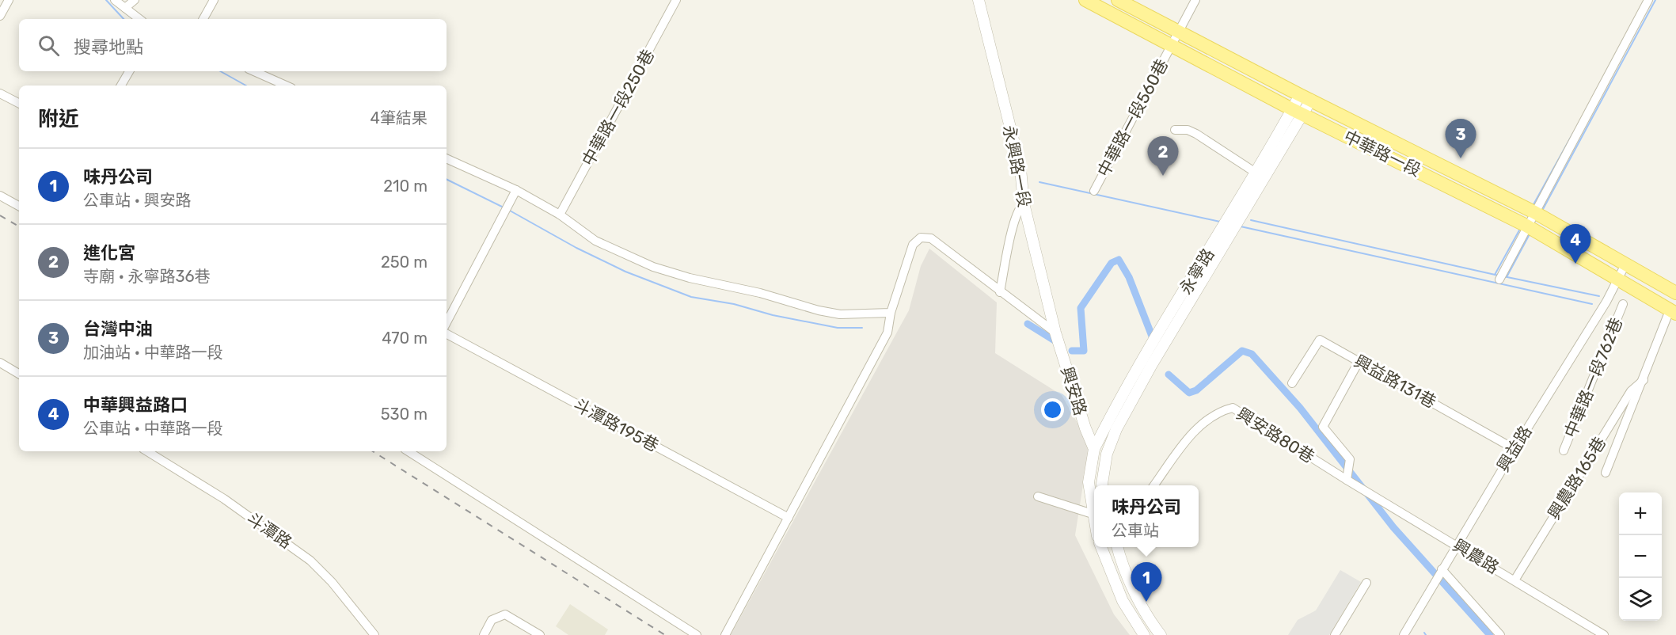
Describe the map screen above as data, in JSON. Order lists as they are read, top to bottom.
{
  "streets": {
    "main road": ["中華路一段"],
    "street": [
      "中華路一段250巷",
      "中華路一段560巷",
      "永興路一段",
      "永寧路",
      "中華路一段762巷",
      "興益路131巷",
      "興安路",
      "斗潭路195巷",
      "興安路80巷",
      "興益路",
      "興農路165巷",
      "斗潭路",
      "興農路"
    ]
  },
  "crossings": [
    ["中華路一段560巷", "中華路一段"],
    ["中華路一段", "永寧路"],
    ["中華路一段", "興益路"],
    ["永興路一段", "興安路"],
    ["永寧路", "興安路"],
    ["興益路131巷", "興益路"],
    ["興安路80巷", "興農路"],
    ["興益路", "興農路"],
    ["興農路165巷", "興農路"]
  ],
  "page": {
    "search": "搜尋地點",
    "heading": ["附近", "4筆結果"],
    "pins": [
      "3",
      "2",
      "4",
      "1"
    ],
    "list": [
      {
        "mark": "1",
        "name": "味丹公司",
        "note": "公車站 · 興安路",
        "value": "210 m"
      },
      {
        "mark": "2",
        "name": "進化宮",
        "note": "寺廟 · 永寧路36巷",
        "value": "250 m"
      },
      {
        "mark": "3",
        "name": "台灣中油",
        "note": "加油站 · 中華路一段",
        "value": "470 m"
      },
      {
        "mark": "4",
        "name": "中華興益路口",
        "note": "公車站 · 中華路一段",
        "value": "530 m"
      }
    ],
    "popup": ["味丹公司", "公車站"],
    "map_buttons": ["+", "−"]
  }
}
